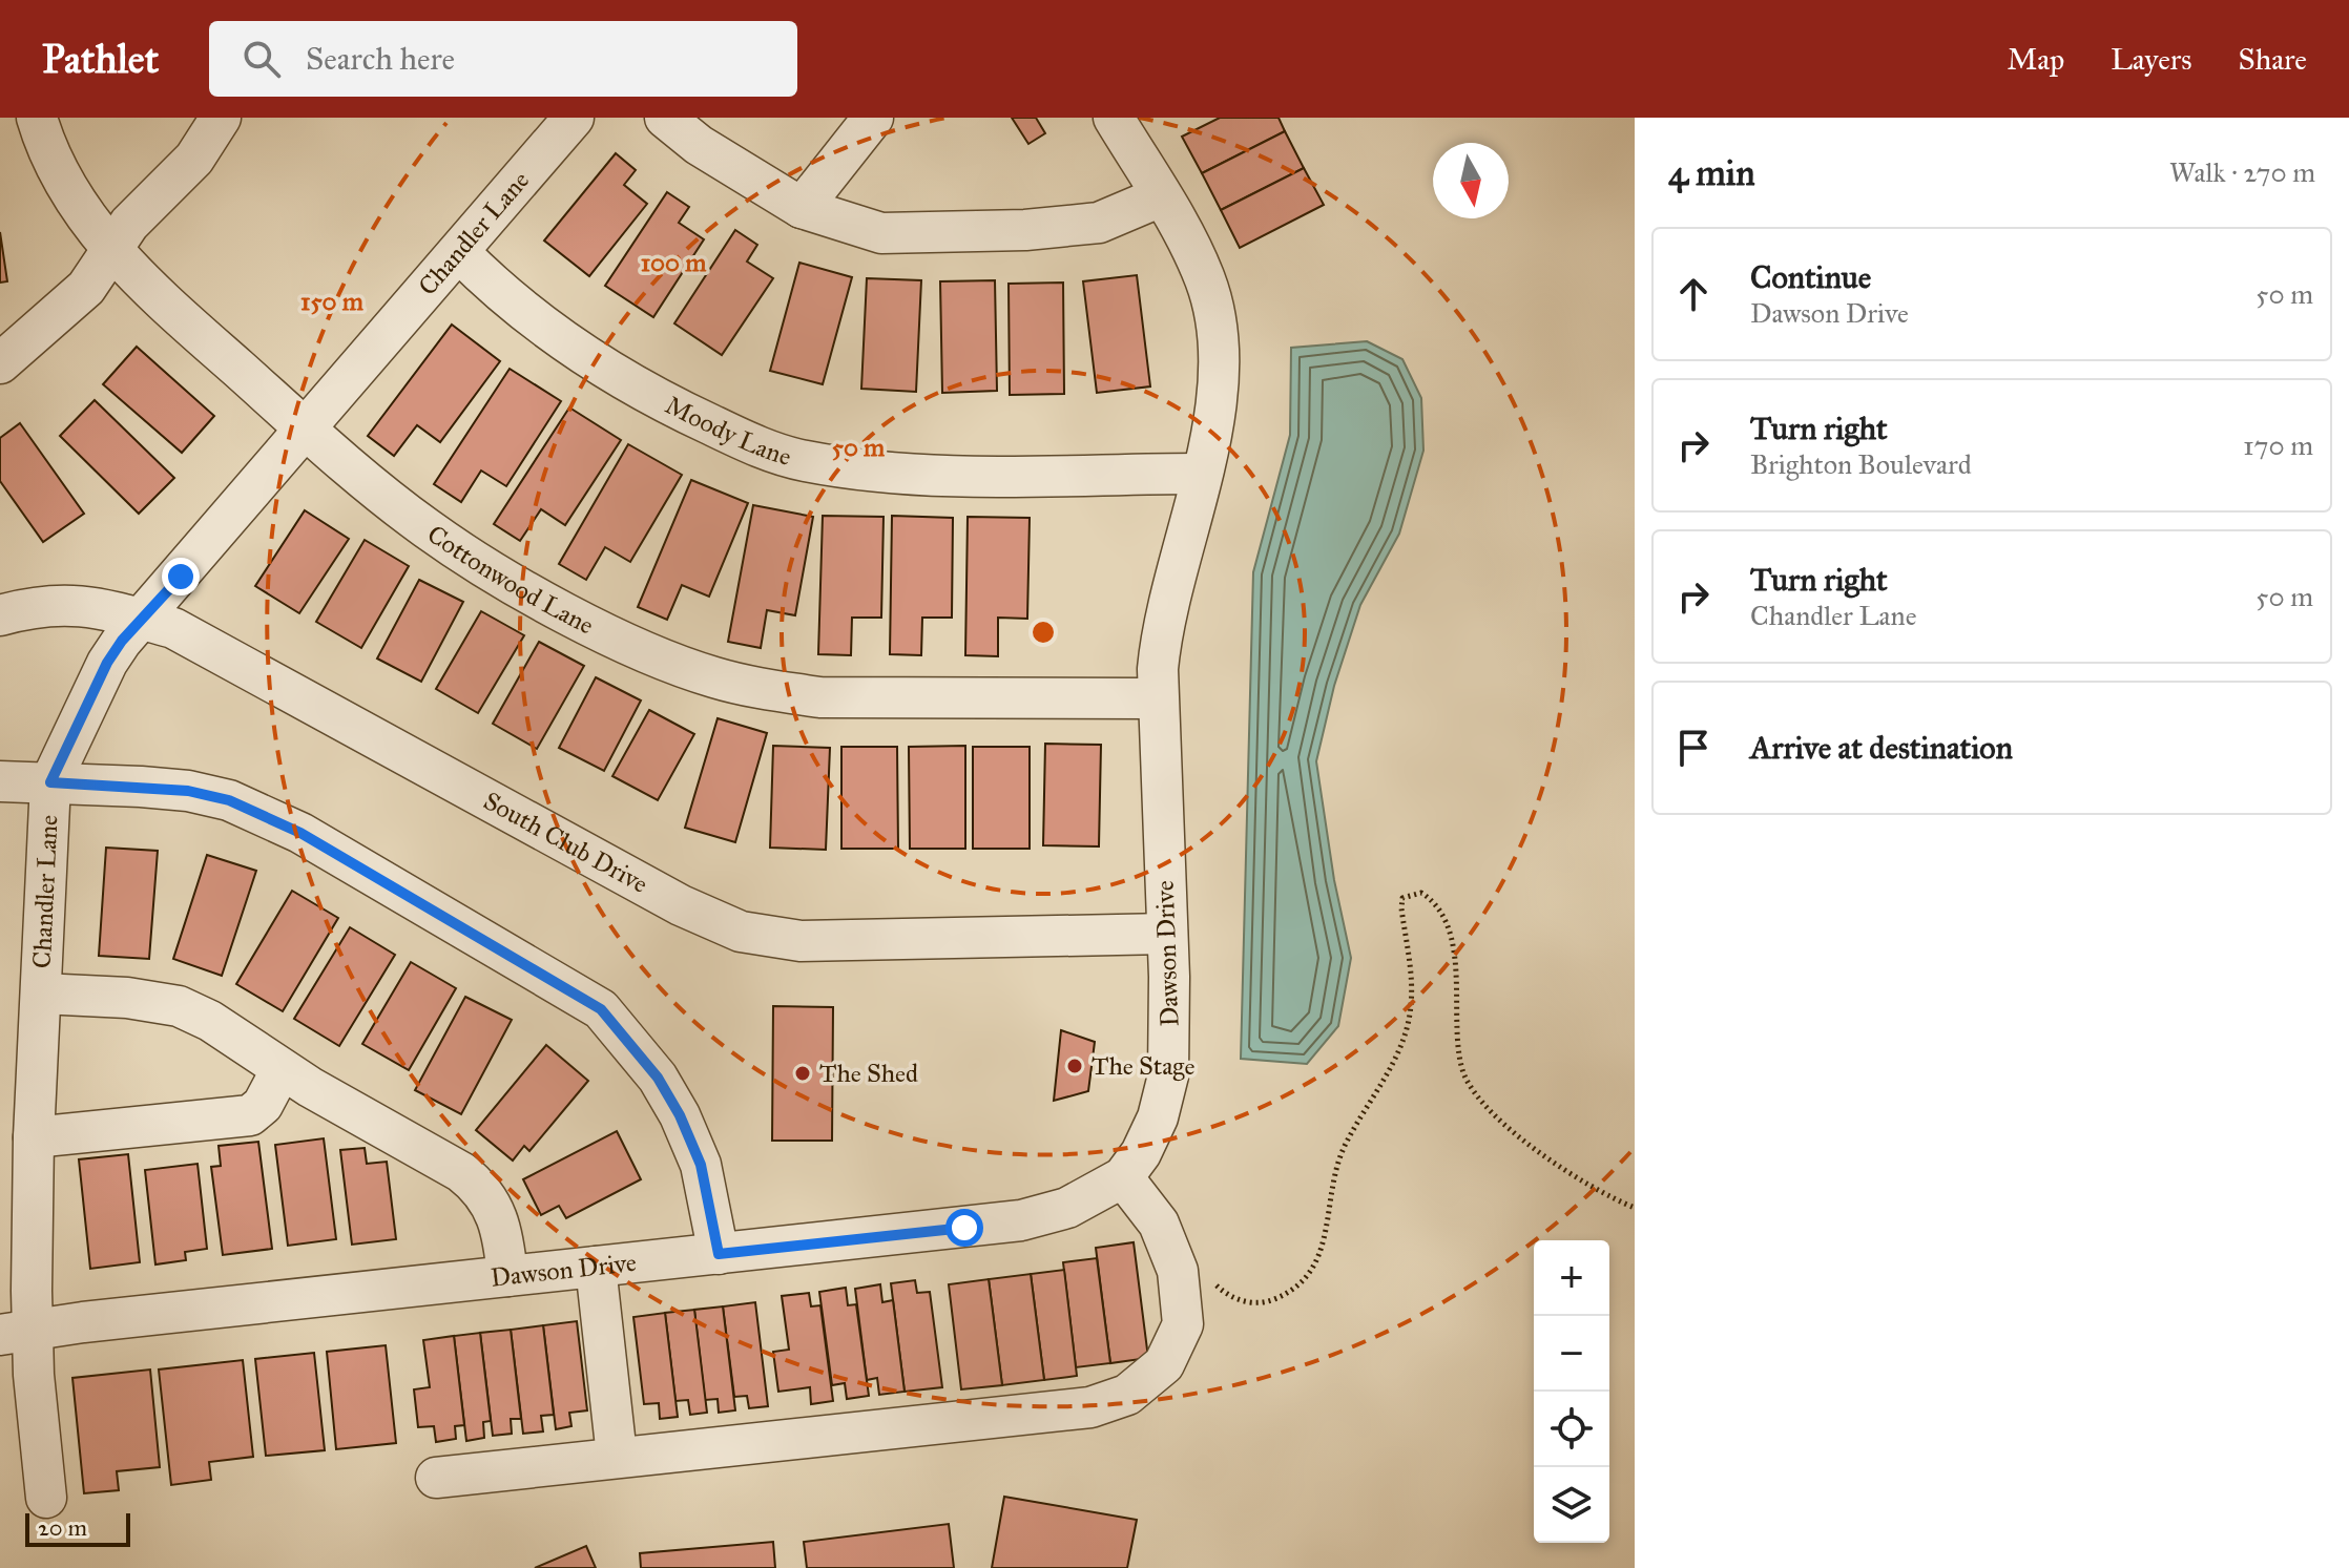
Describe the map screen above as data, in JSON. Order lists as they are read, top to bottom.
{
  "streets": {
    "street": [
      "Chandler Lane",
      "Moody Lane",
      "Cottonwood Lane",
      "South Club Drive",
      "Dawson Drive"
    ]
  },
  "crossings": [
    ["Chandler Lane", "Moody Lane"],
    ["Chandler Lane", "Cottonwood Lane"],
    ["Chandler Lane", "South Club Drive"],
    ["Chandler Lane", "Dawson Drive"],
    ["Moody Lane", "Dawson Drive"],
    ["Cottonwood Lane", "Dawson Drive"],
    ["South Club Drive", "Dawson Drive"]
  ],
  "places": ["The Stage", "The Shed"],
  "scale_bar": "20 m",
  "north": "bottom",
  "page": {
    "header": "Pathlet",
    "search": "Search here",
    "nav": ["Map", "Layers", "Share"],
    "heading": ["4 min", "Walk · 270 m"],
    "list": [
      ["Continue", "Dawson Drive", "50 m"],
      ["Turn right", "Brighton Boulevard", "170 m"],
      ["Turn right", "Chandler Lane", "50 m"],
      "Arrive at destination"
    ],
    "map_buttons": ["+", "−"],
    "scale": "20 m"
  },
  "rings": ["100 m", "150 m", "50 m"]
}
